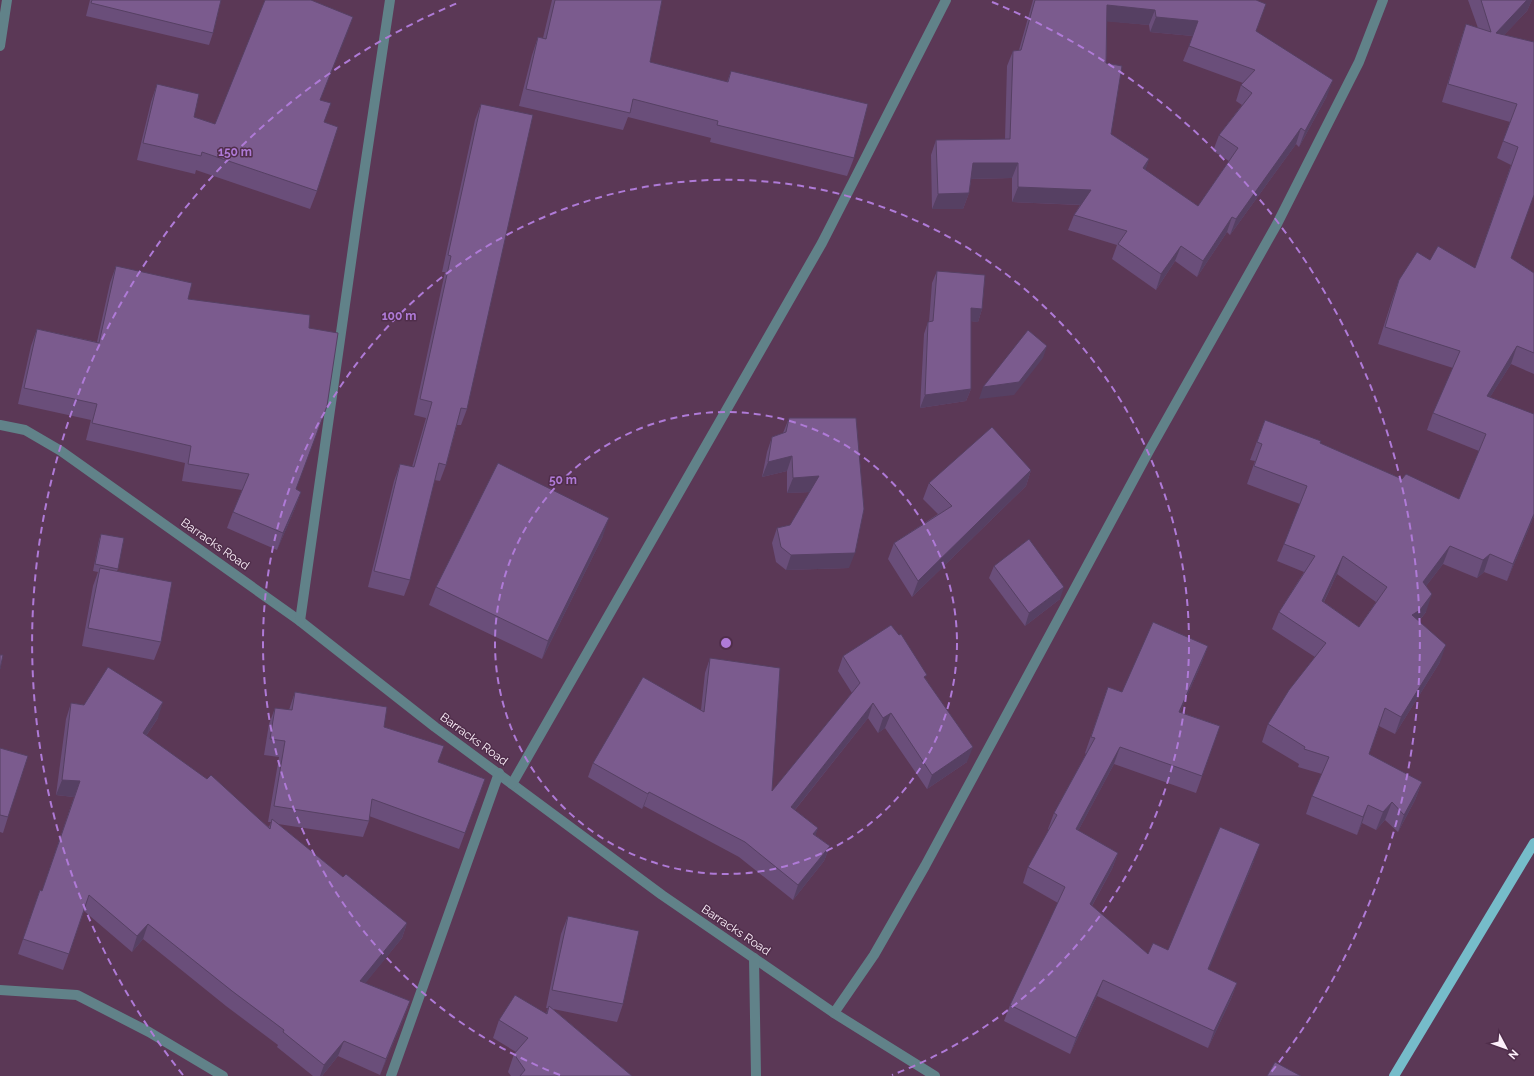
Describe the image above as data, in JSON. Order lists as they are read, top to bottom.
{
  "streets": {
    "street": ["Barracks Road"]
  },
  "north": "bottom right",
  "rings": ["150 m", "100 m", "50 m"]
}
